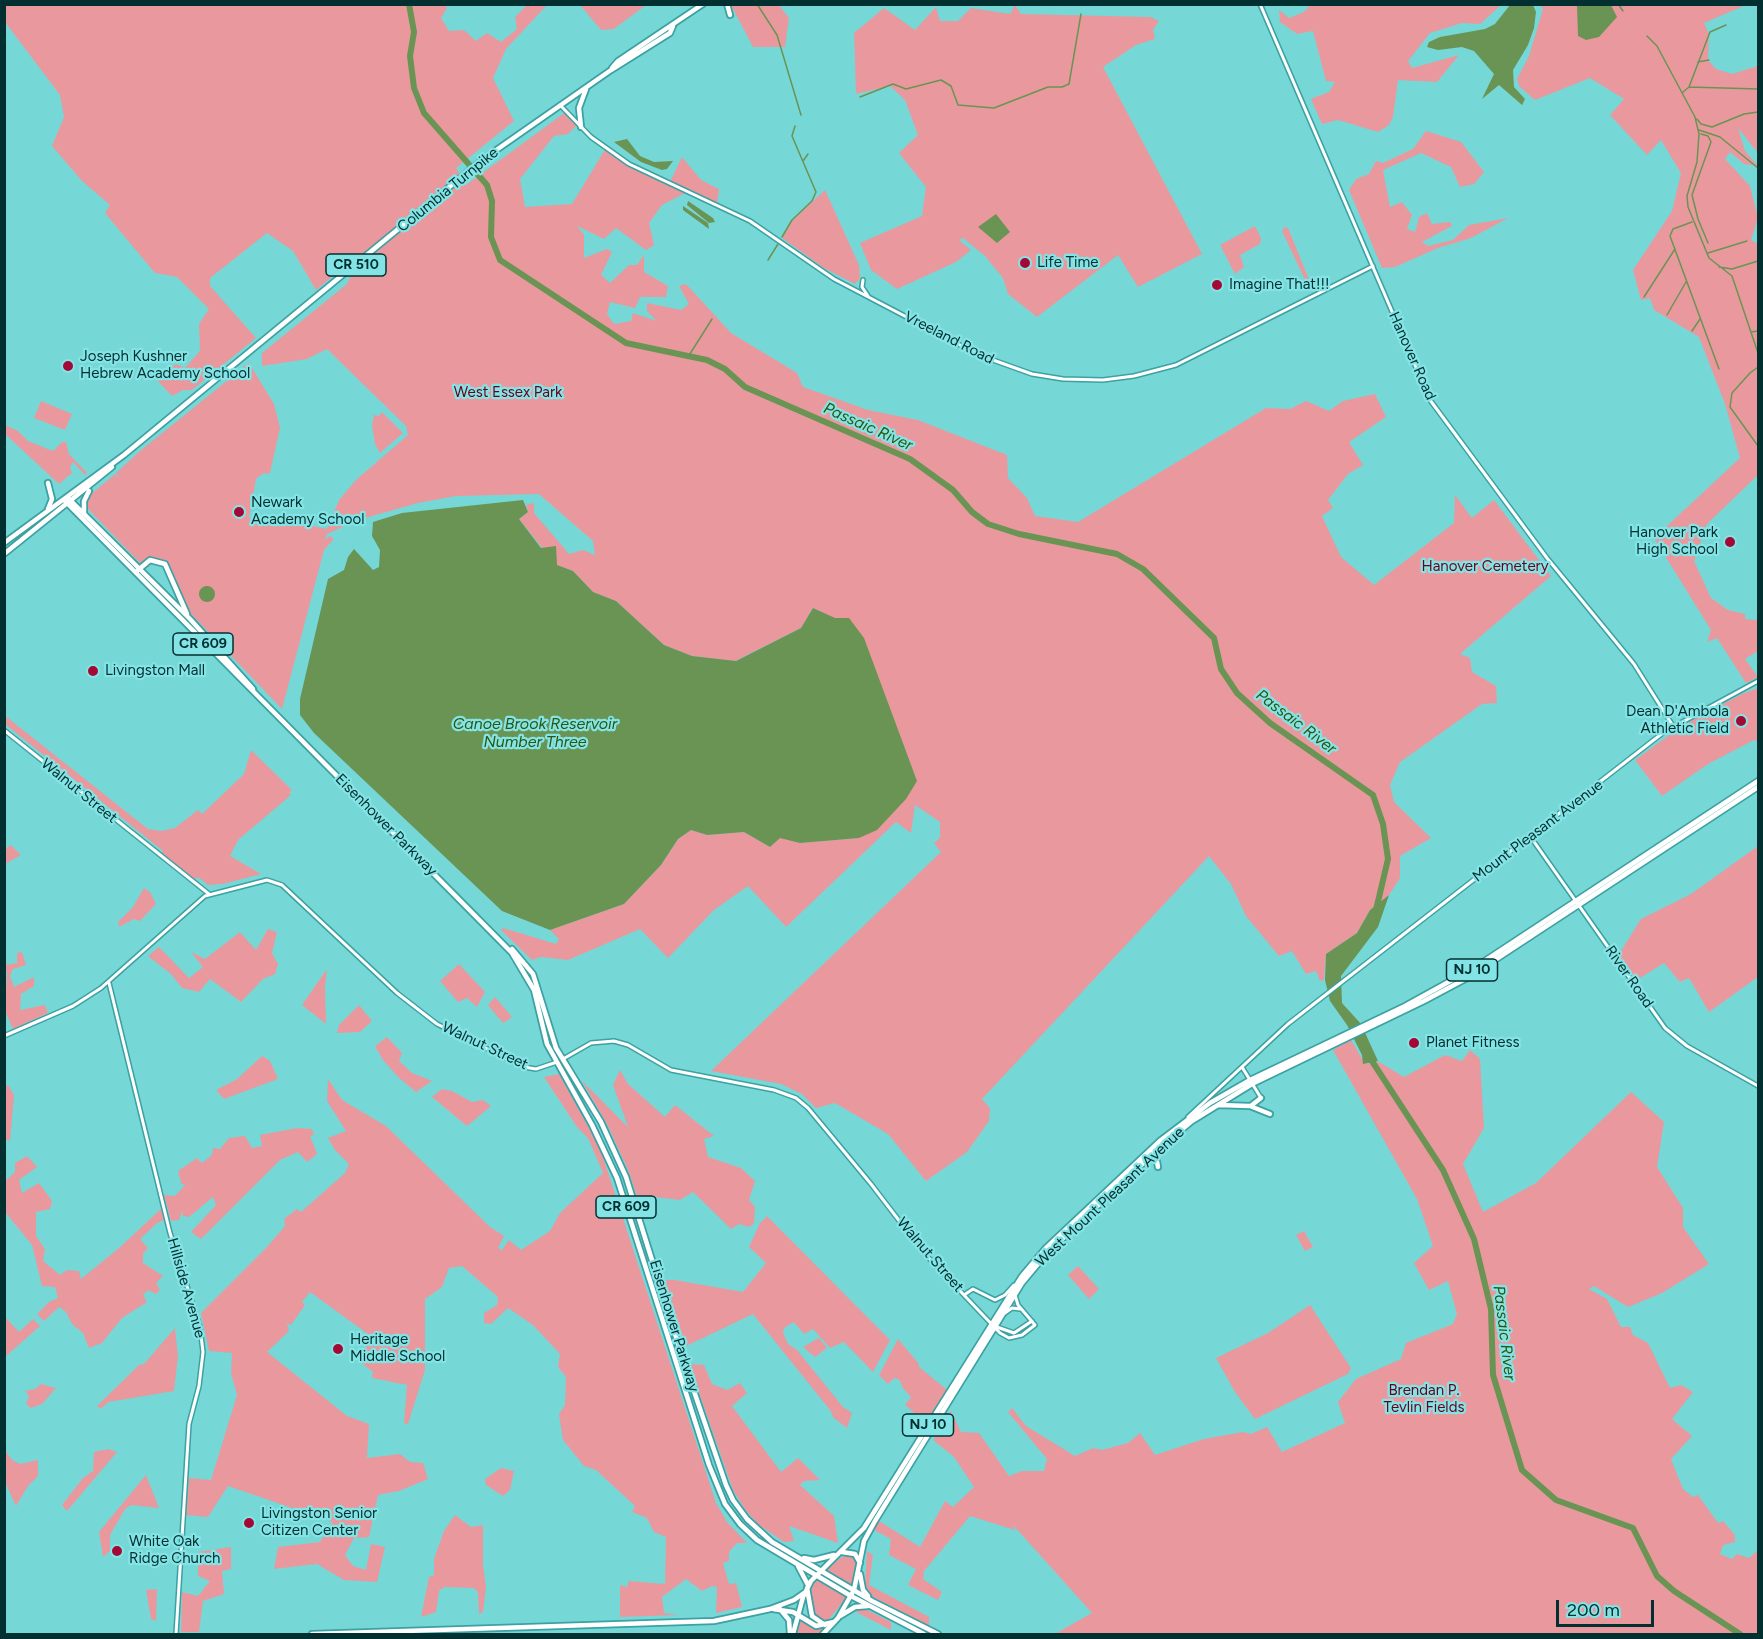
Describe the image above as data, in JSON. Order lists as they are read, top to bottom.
{
  "streets": {
    "main road": [
      "Columbia Turnpike",
      "CR 510",
      "CR 609",
      "Eisenhower Parkway",
      "NJ 10",
      "West Mount Pleasant Avenue"
    ],
    "street": [
      "Vreeland Road",
      "Hanover Road",
      "Walnut Street",
      "Mount Pleasant Avenue",
      "River Road",
      "Hillside Avenue"
    ]
  },
  "crossings": [
    ["Columbia Turnpike", "Vreeland Road"],
    ["Columbia Turnpike", "Eisenhower Parkway"],
    ["Vreeland Road", "Hanover Road"],
    ["Hanover Road", "Mount Pleasant Avenue"],
    ["Walnut Street", "Eisenhower Parkway"],
    ["Walnut Street", "West Mount Pleasant Avenue"],
    ["Eisenhower Parkway", "NJ 10"],
    ["Mount Pleasant Avenue", "NJ 10"],
    ["Mount Pleasant Avenue", "River Road"],
    ["Mount Pleasant Avenue", "West Mount Pleasant Avenue"],
    ["NJ 10", "River Road"],
    ["NJ 10", "West Mount Pleasant Avenue"]
  ],
  "water": ["Passaic River", "Canoe Brook Reservoir Number Three"],
  "parks": ["West Essex Park", "Hanover Cemetery", "Brendan P. Tevlin Fields"],
  "places": [
    "Life Time",
    "Imagine That!!!",
    "Joseph Kushner Hebrew Academy School",
    "Newark Academy School",
    "Hanover Park High School",
    "Livingston Mall",
    "Dean D'Ambola Athletic Field",
    "Planet Fitness",
    "Heritage Middle School",
    "Livingston Senior Citizen Center",
    "White Oak Ridge Church"
  ],
  "scale_bar": "200 m"
}
